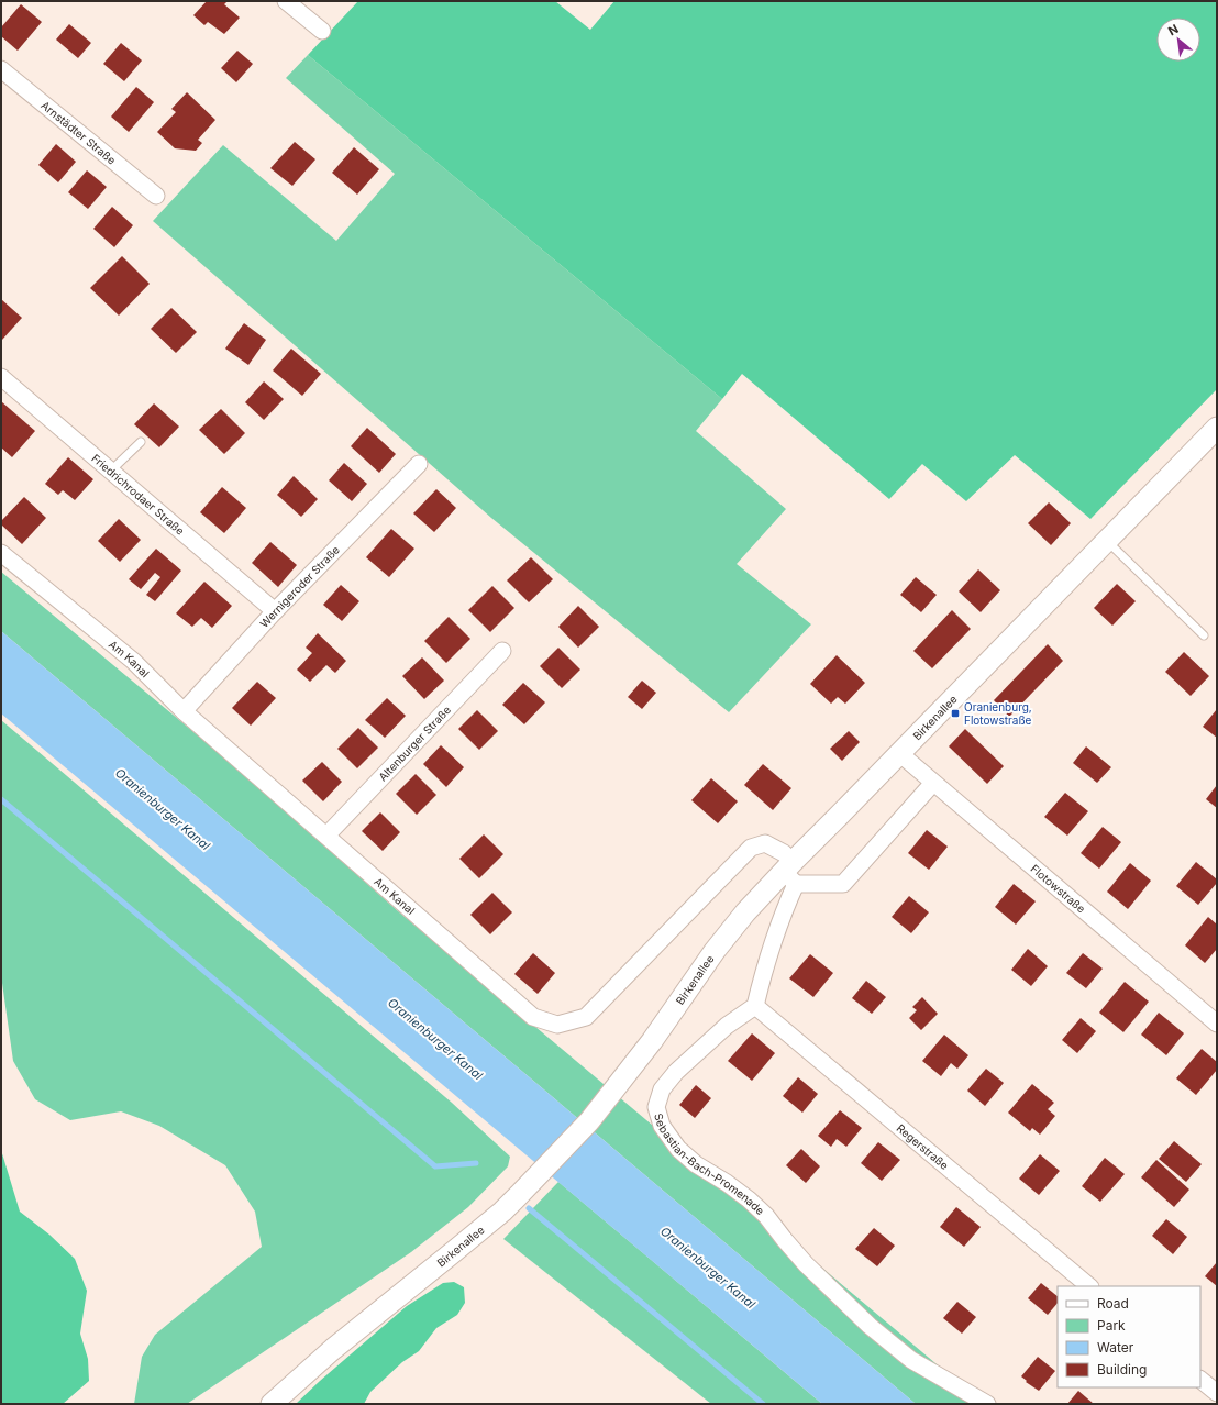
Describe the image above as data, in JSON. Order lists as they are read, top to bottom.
{
  "streets": {
    "street": [
      "Arnstädter Straße",
      "Friedrichrodaer Straße",
      "Wernigeroder Straße",
      "Am Kanal",
      "Birkenallee",
      "Altenburger Straße",
      "Flotowstraße",
      "Regerstraße",
      "Sebastian-Bach-Promenade"
    ]
  },
  "crossings": [
    ["Friedrichrodaer Straße", "Wernigeroder Straße"],
    ["Wernigeroder Straße", "Am Kanal"],
    ["Am Kanal", "Birkenallee"],
    ["Am Kanal", "Altenburger Straße"],
    ["Birkenallee", "Flotowstraße"],
    ["Regerstraße", "Sebastian-Bach-Promenade"]
  ],
  "water": ["Oranienburger Kanal"],
  "places": {
    "transit": ["Oranienburg, Flotowstraße"]
  },
  "legend": [
    "Road",
    "Park",
    "Water",
    "Building"
  ],
  "north": "top left"
}
